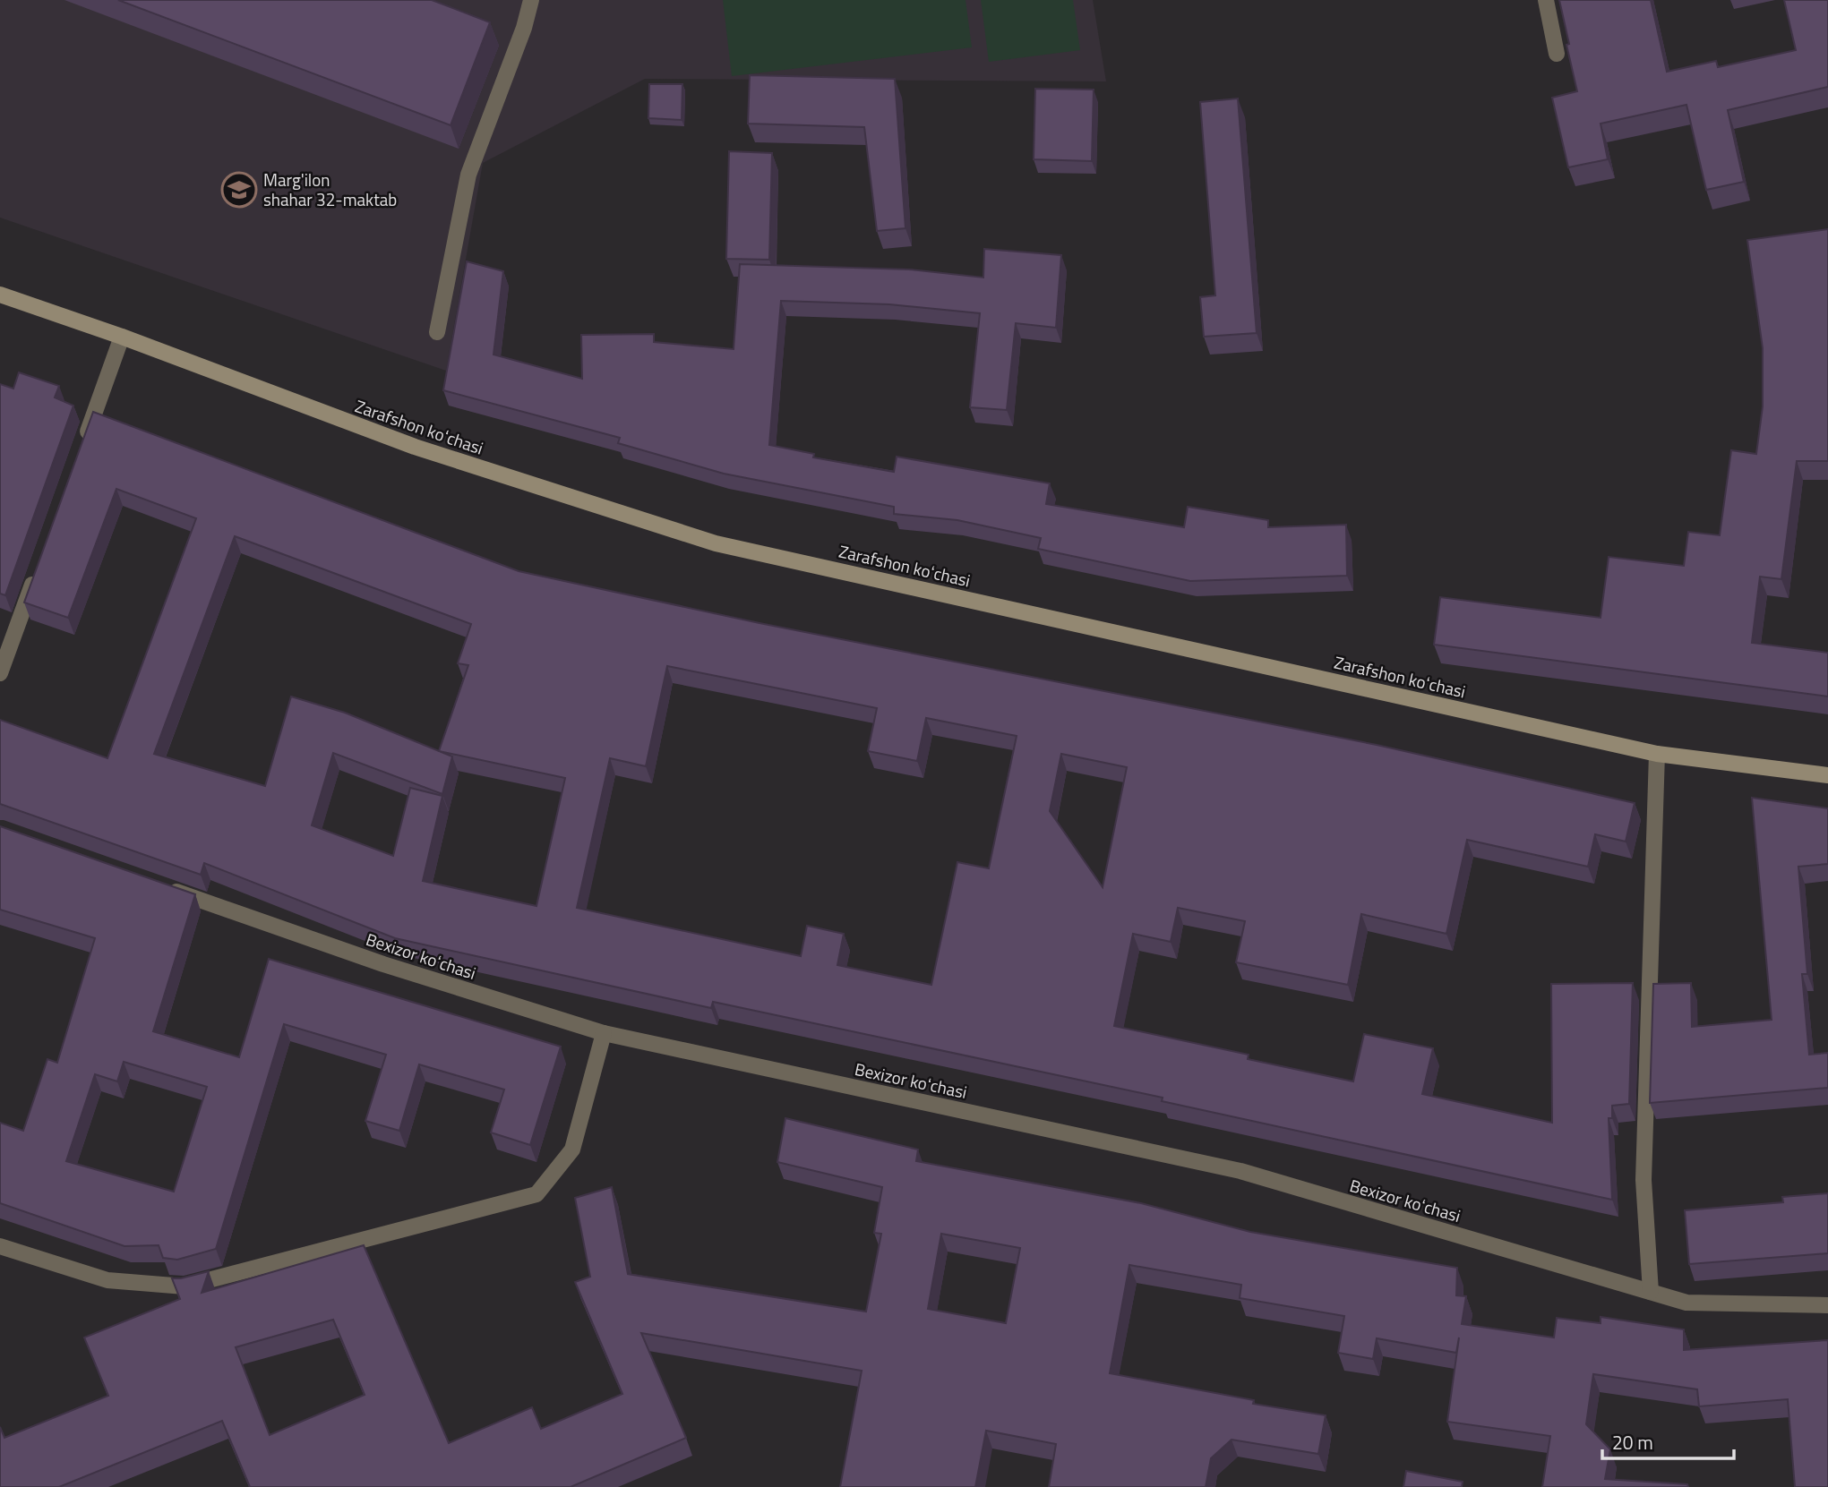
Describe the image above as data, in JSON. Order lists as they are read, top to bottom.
{
  "streets": {
    "main road": ["Zarafshon koʻchasi"],
    "street": ["Bexizor koʻchasi"]
  },
  "places": {
    "school or university": ["Marg'ilon shahar 32-maktab"]
  },
  "scale_bar": "20 m"
}
